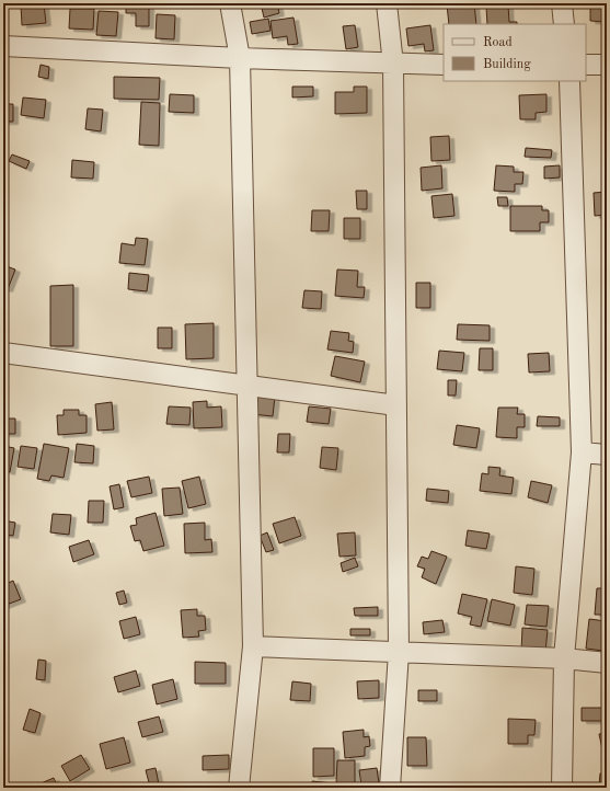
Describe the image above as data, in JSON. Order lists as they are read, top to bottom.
{
  "legend": ["Road", "Building"]
}
